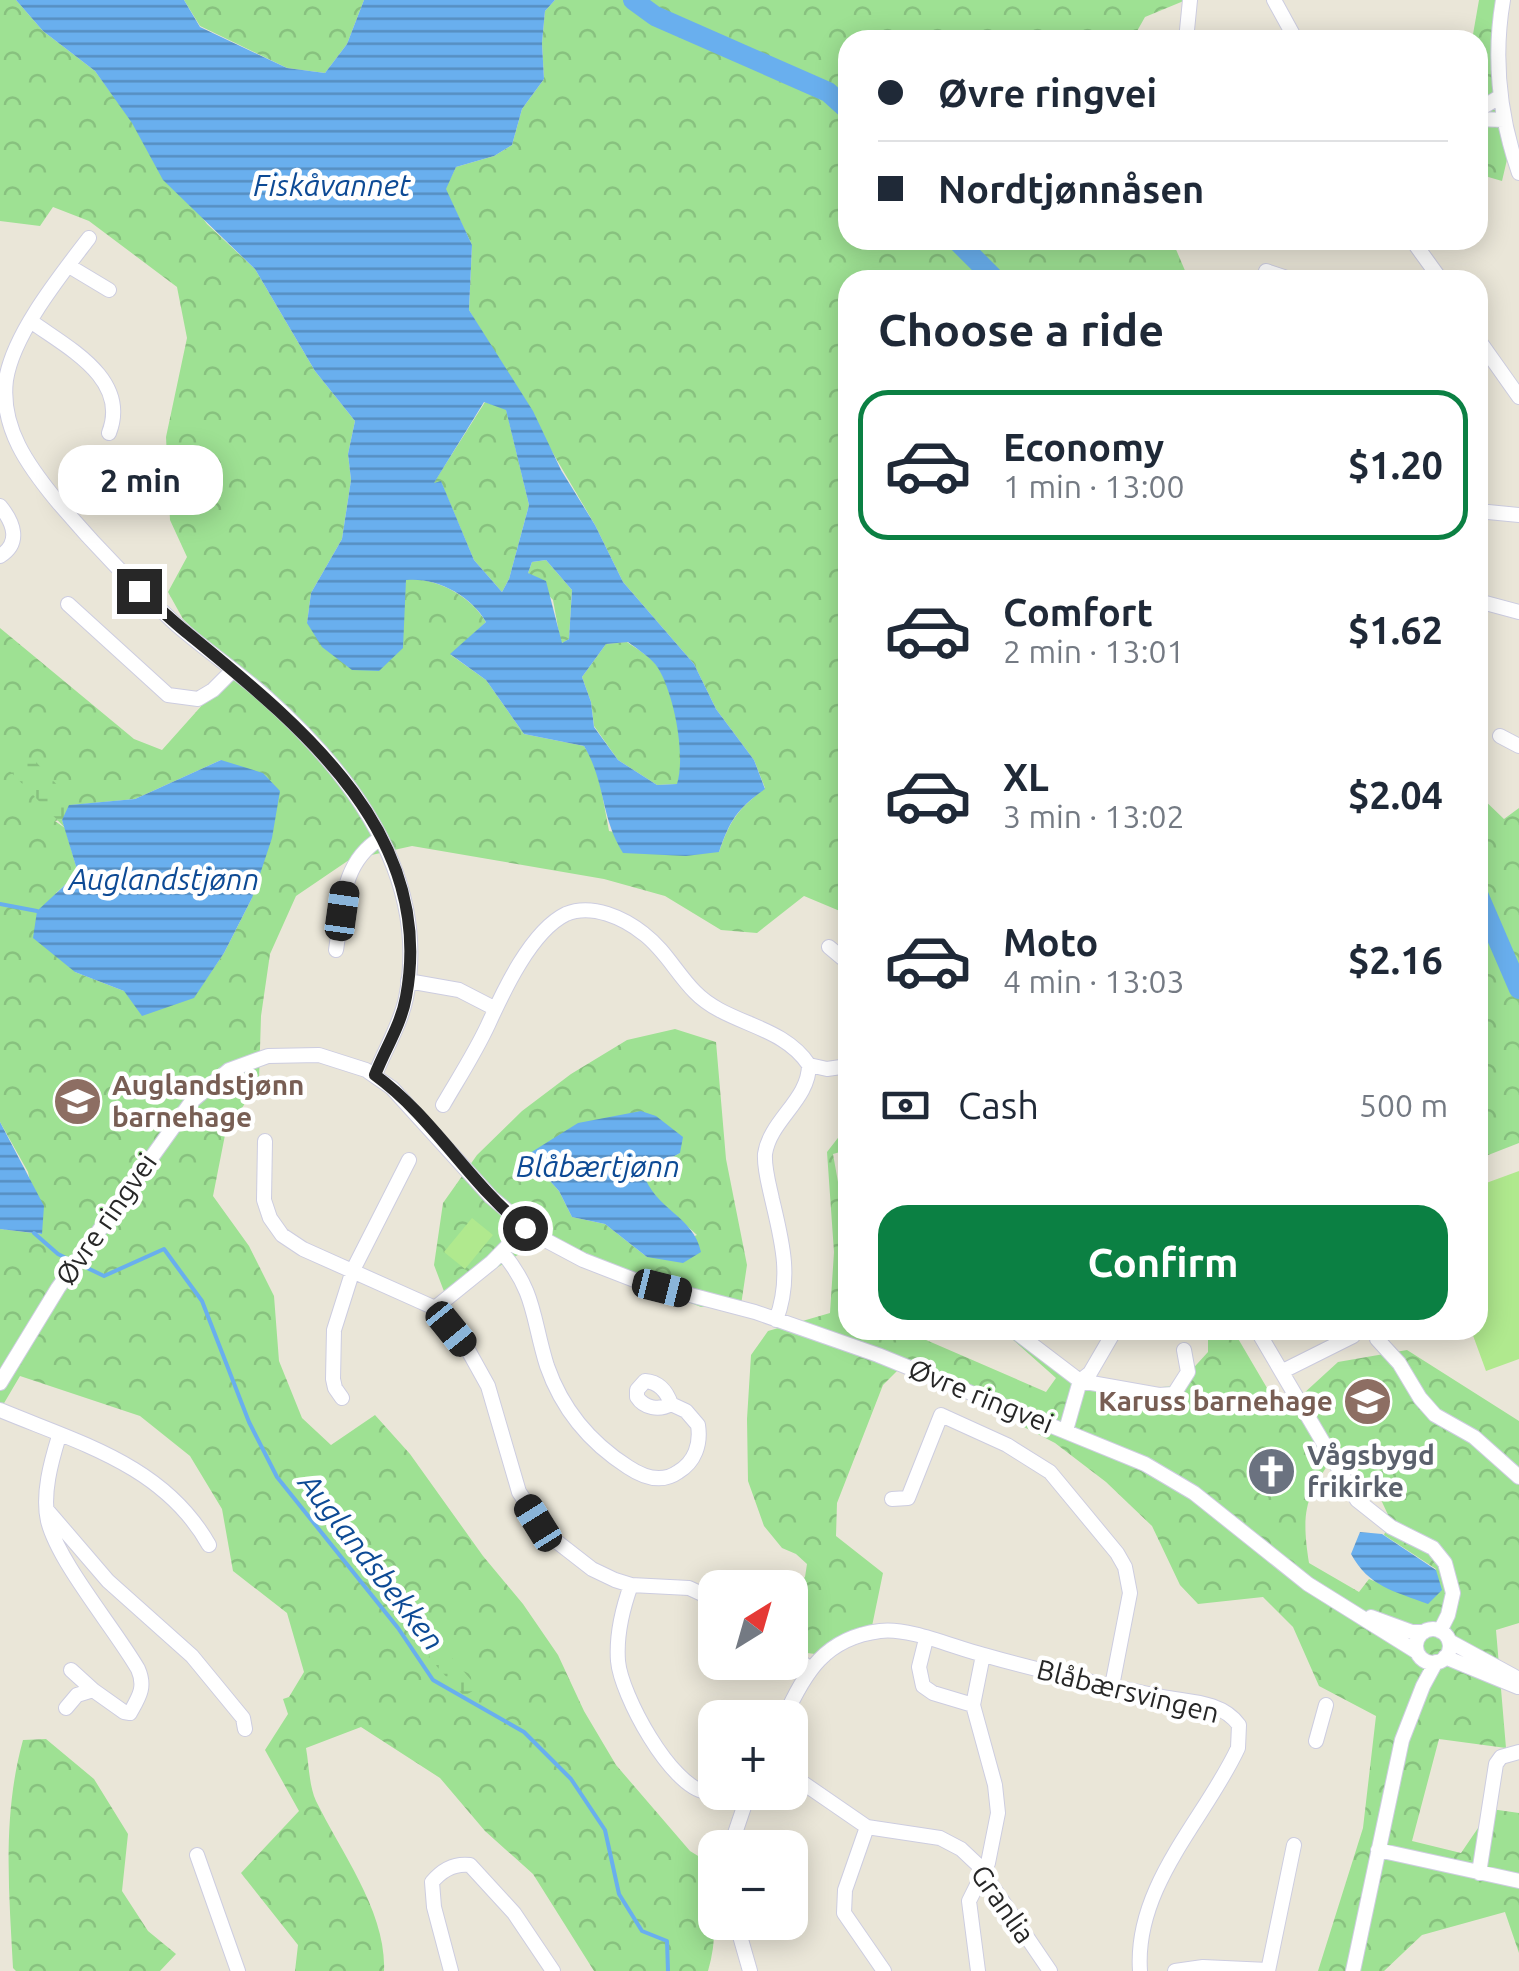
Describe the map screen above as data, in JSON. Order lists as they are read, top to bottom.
{
  "streets": {
    "street": ["Øvre ringvei", "Blåbærsvingen", "Granlia"]
  },
  "water": [
    "Fiskåvannet",
    "Auglandstjønn",
    "Blåbærtjønn",
    "Auglandsbekken"
  ],
  "places": {
    "school or university": ["Auglandstjønn barnehage", "Karuss barnehage"],
    "church": ["Vågsbygd frikirke"]
  },
  "north": "top right",
  "page": {
    "banner": ["Øvre ringvei", "Nordtjønnåsen"],
    "heading": "Choose a ride",
    "list": [
      {
        "name": "Economy",
        "note": "1 min · 13:00",
        "value": "$1.20"
      },
      {
        "name": "Comfort",
        "note": "2 min · 13:01",
        "value": "$1.62"
      },
      {
        "name": "XL",
        "note": "3 min · 13:02",
        "value": "$2.04"
      },
      {
        "name": "Moto",
        "note": "4 min · 13:03",
        "value": "$2.16"
      }
    ],
    "bubble": "2 min",
    "pay": ["Cash", "500 m"],
    "buttons": "Confirm",
    "map_buttons": ["+", "−"]
  }
}
